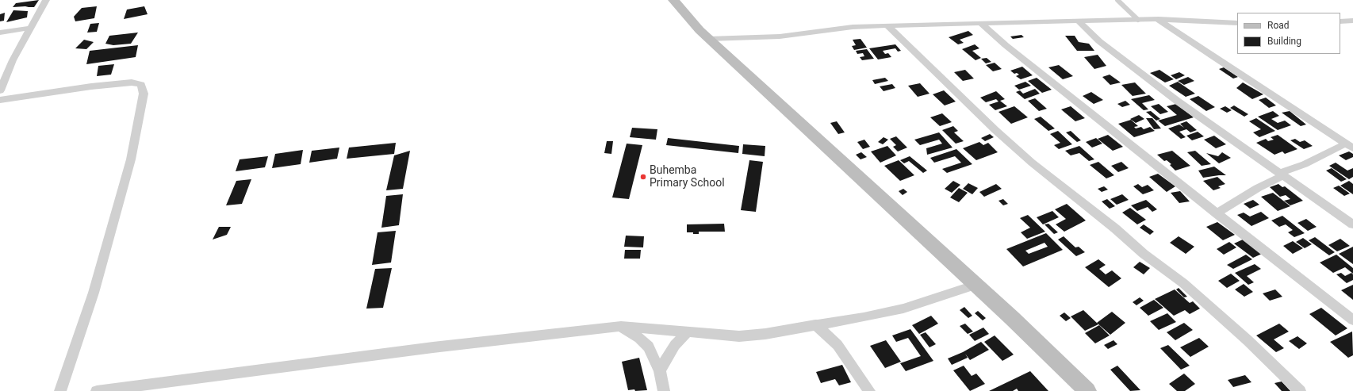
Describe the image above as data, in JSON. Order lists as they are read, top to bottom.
{
  "places": ["Buhemba Primary School"],
  "legend": ["Road", "Building"]
}
